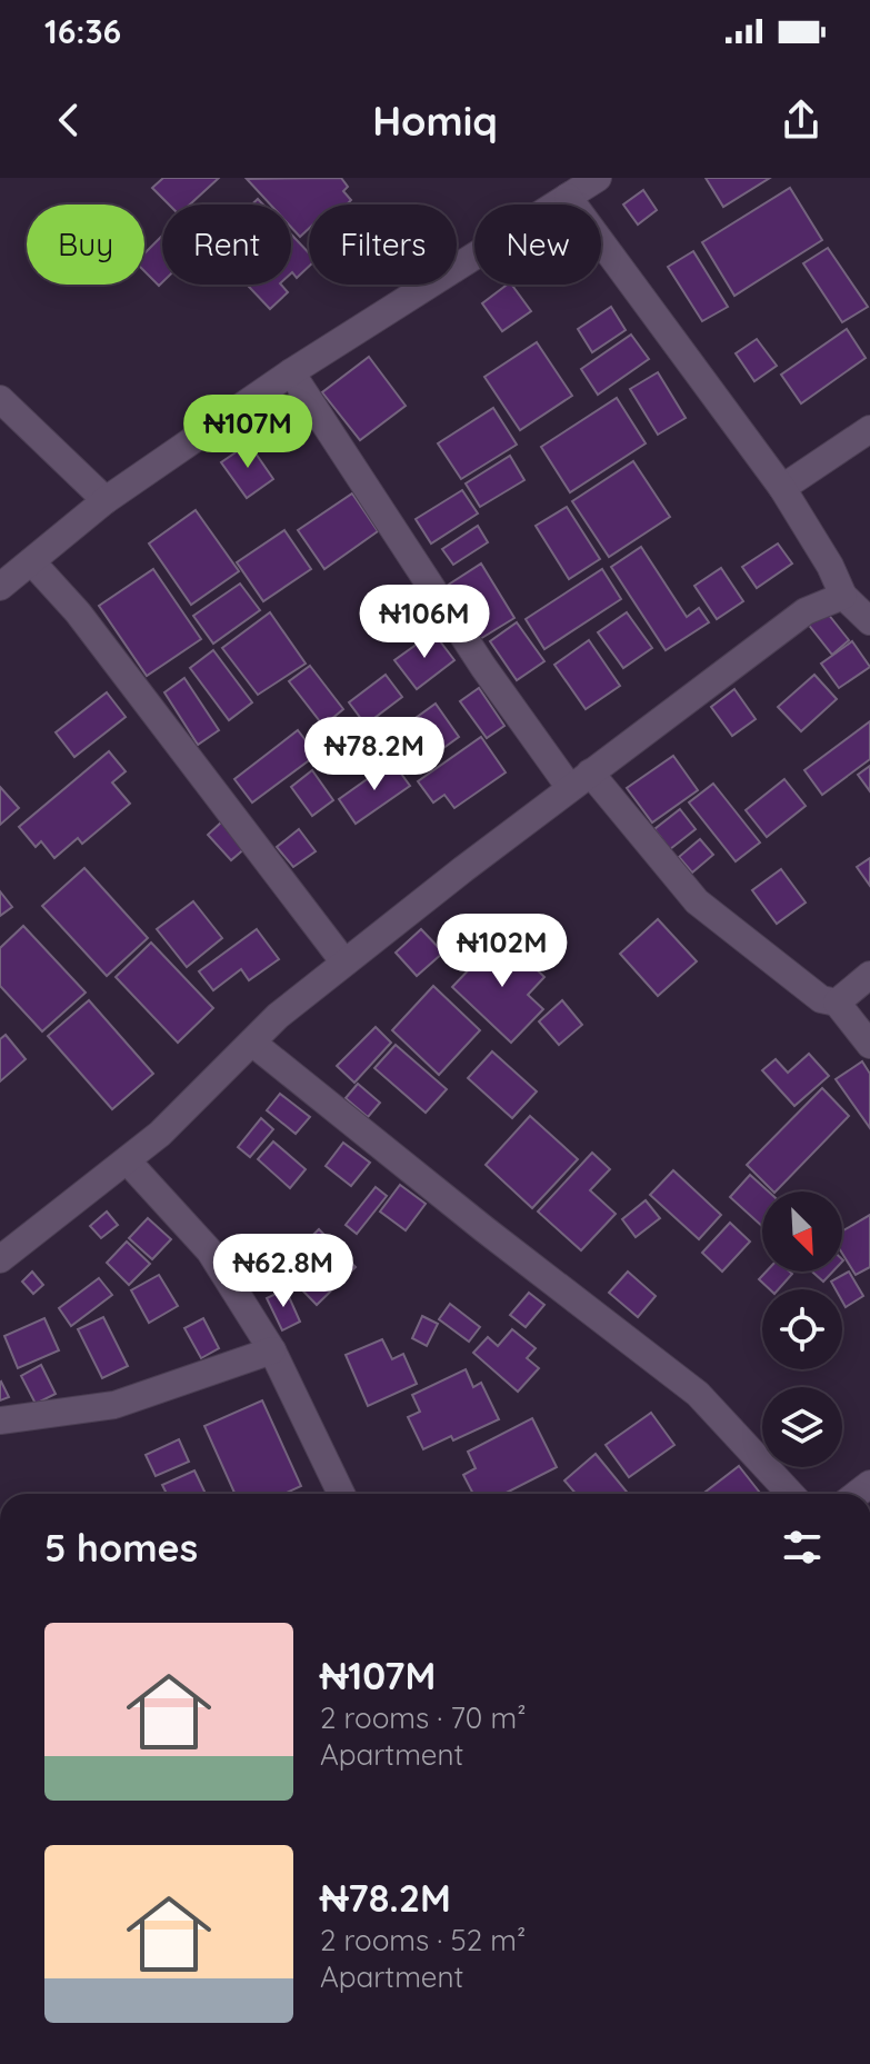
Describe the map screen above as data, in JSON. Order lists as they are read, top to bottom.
{
  "north": "bottom right",
  "page": {
    "status": "16:36",
    "header": "Homiq",
    "chip": [
      "Buy",
      "Rent",
      "Filters",
      "New"
    ],
    "price": [
      "₦107M",
      "₦106M",
      "₦78.2M",
      "₦102M",
      "₦62.8M"
    ],
    "heading": "5 homes",
    "list": [
      {
        "name": "₦107M",
        "note": "2 rooms · 70 m² · Apartment"
      },
      {
        "name": "₦78.2M",
        "note": "2 rooms · 52 m² · Apartment"
      }
    ]
  }
}
